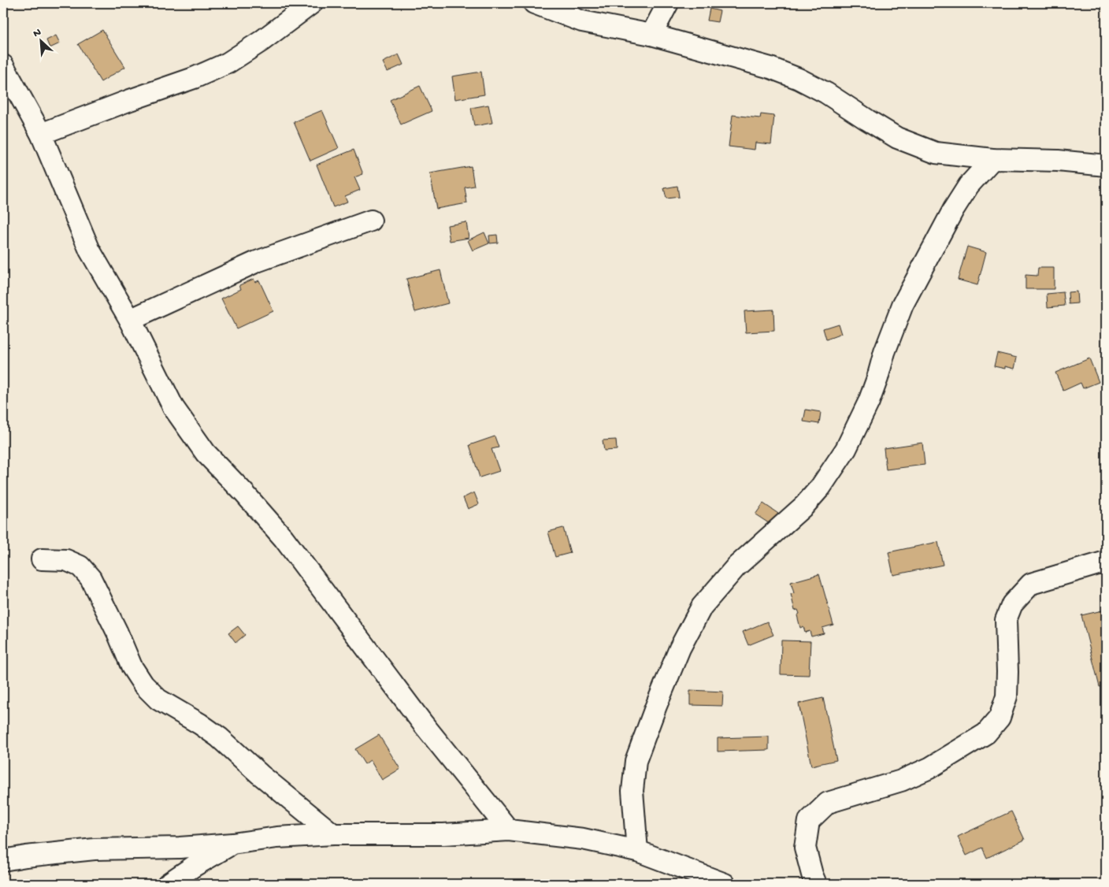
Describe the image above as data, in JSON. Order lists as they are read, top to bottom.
{
  "north": "top left"
}
